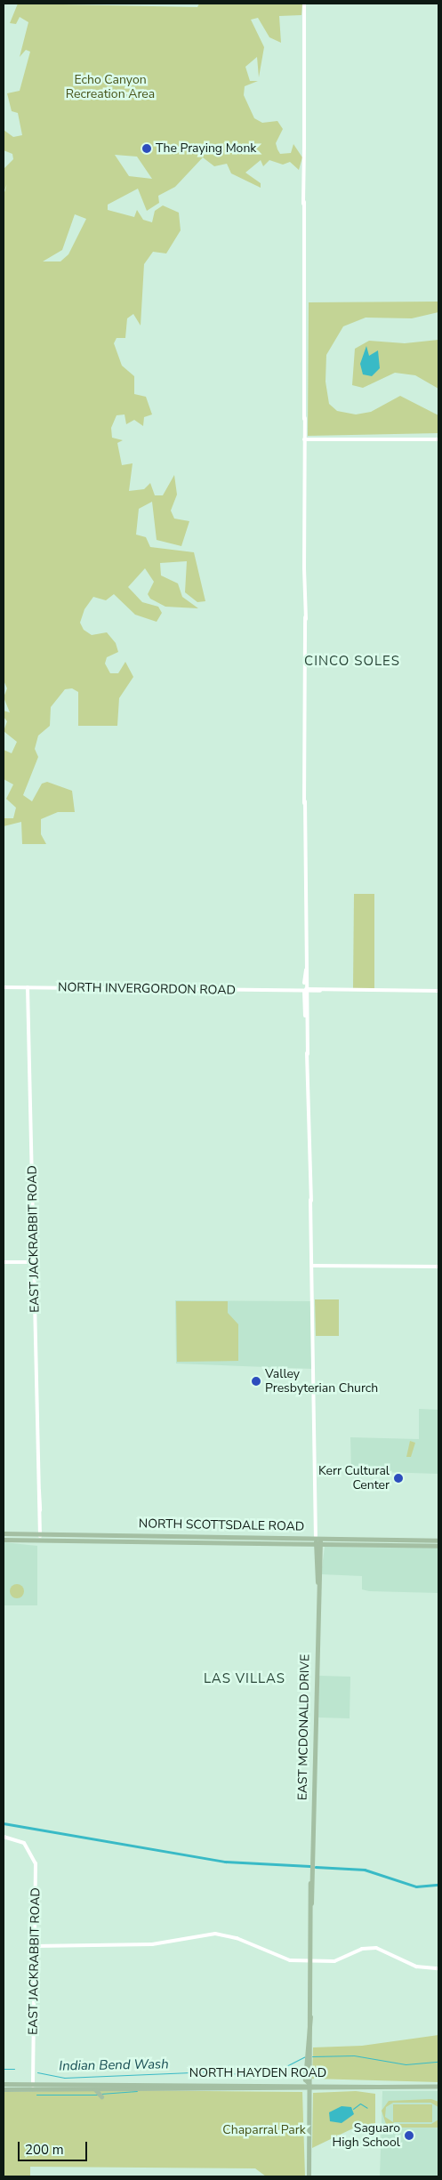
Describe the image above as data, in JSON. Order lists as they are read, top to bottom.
{
  "streets": {
    "main road": ["NORTH SCOTTSDALE ROAD", "EAST MCDONALD DRIVE", "NORTH HAYDEN ROAD"],
    "street": ["NORTH INVERGORDON ROAD", "EAST JACKRABBIT ROAD"]
  },
  "crossings": [
    ["NORTH INVERGORDON ROAD", "EAST JACKRABBIT ROAD"],
    ["NORTH INVERGORDON ROAD", "EAST MCDONALD DRIVE"],
    ["EAST JACKRABBIT ROAD", "NORTH SCOTTSDALE ROAD"],
    ["EAST JACKRABBIT ROAD", "NORTH HAYDEN ROAD"],
    ["NORTH SCOTTSDALE ROAD", "EAST MCDONALD DRIVE"],
    ["EAST MCDONALD DRIVE", "NORTH HAYDEN ROAD"]
  ],
  "districts": ["CINCO SOLES", "LAS VILLAS"],
  "water": ["Indian Bend Wash"],
  "parks": ["Echo Canyon Recreation Area", "Chaparral Park"],
  "places": [
    "The Praying Monk",
    "Valley Presbyterian Church",
    "Kerr Cultural Center",
    "Saguaro High School"
  ],
  "scale_bar": "200 m"
}
